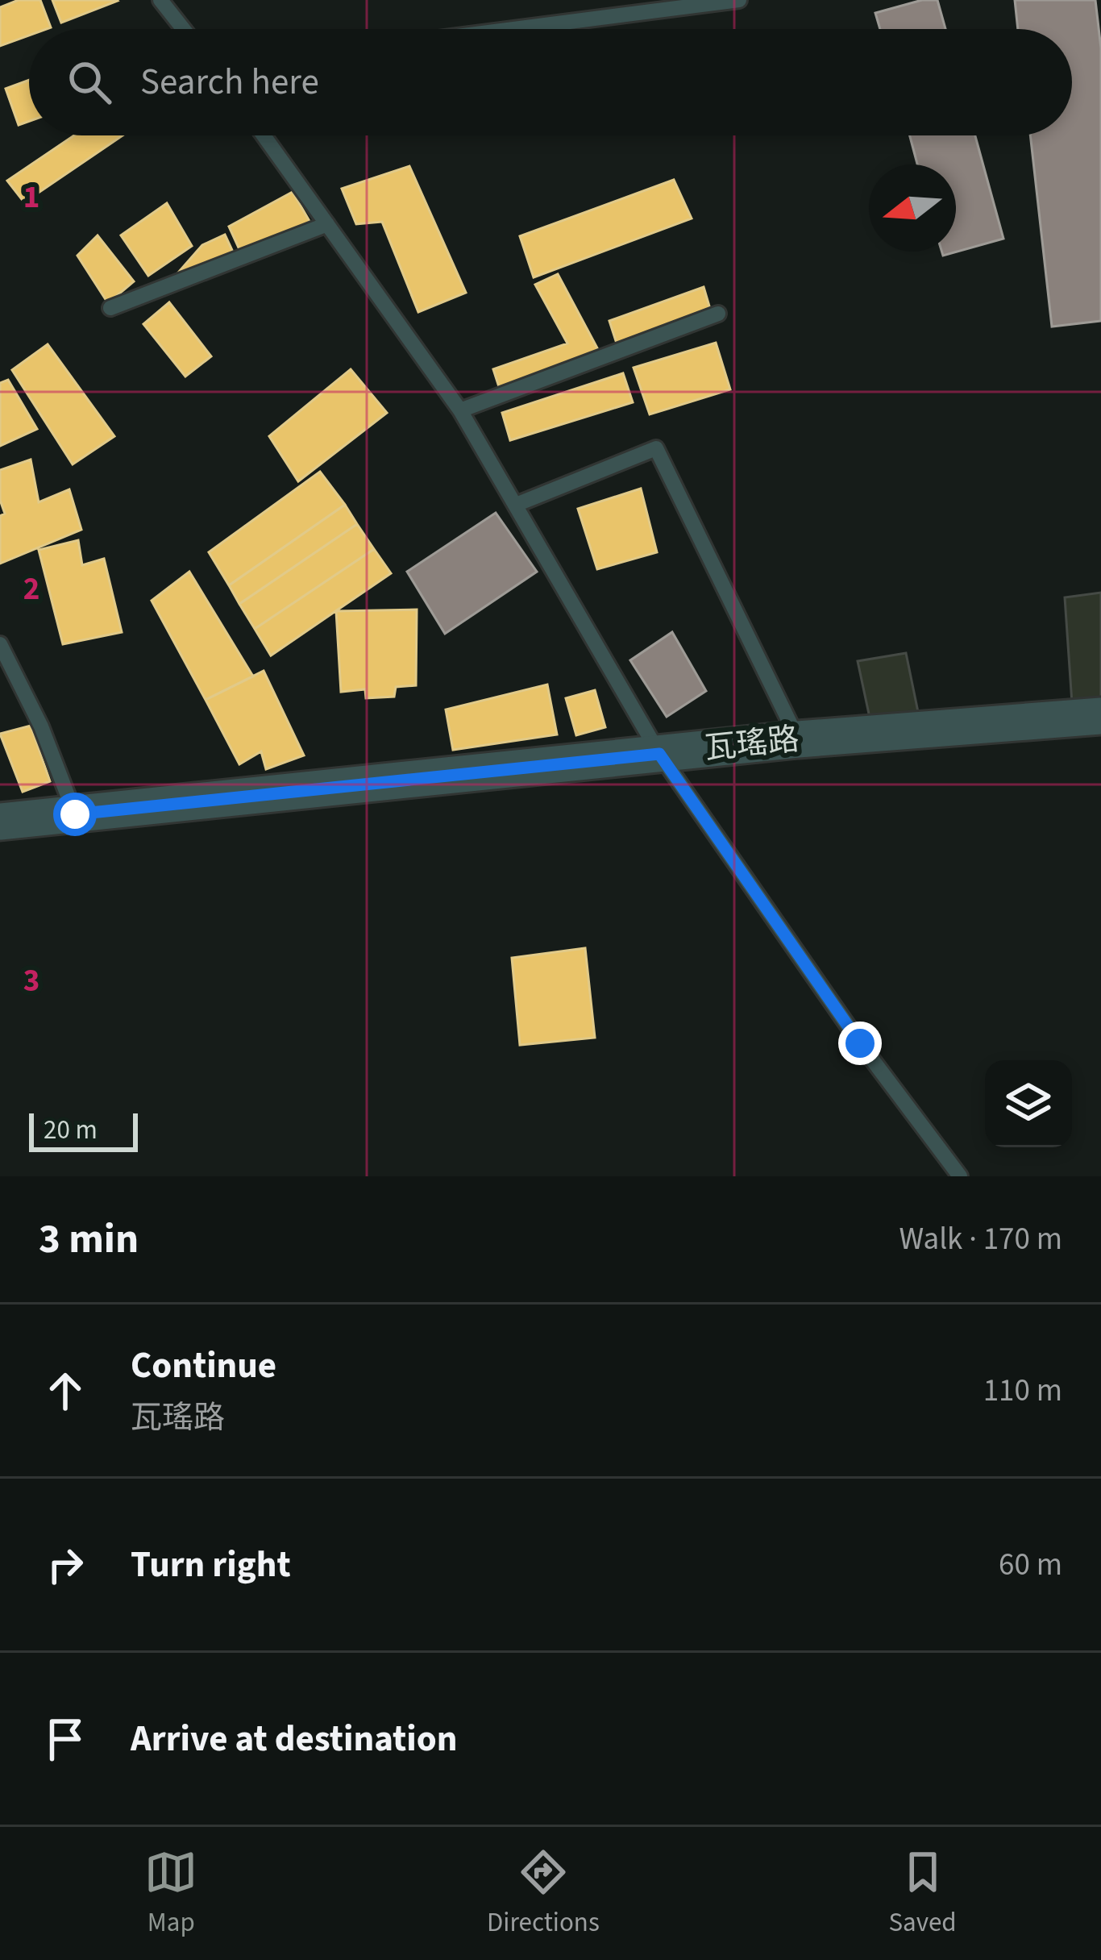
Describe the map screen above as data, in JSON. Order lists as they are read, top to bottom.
{
  "streets": {
    "street": ["瓦瑤路"]
  },
  "scale_bar": "20 m",
  "north": "left",
  "page": {
    "search": "Search here",
    "scale": "20 m",
    "heading": ["3 min", "Walk · 170 m"],
    "list": [
      ["Continue", "瓦瑤路", "110 m"],
      ["Turn right", "60 m"],
      "Arrive at destination"
    ],
    "nav": ["Map", "Directions", "Saved"]
  },
  "grid": {
    "rows": ["1", "2", "3"]
  }
}
